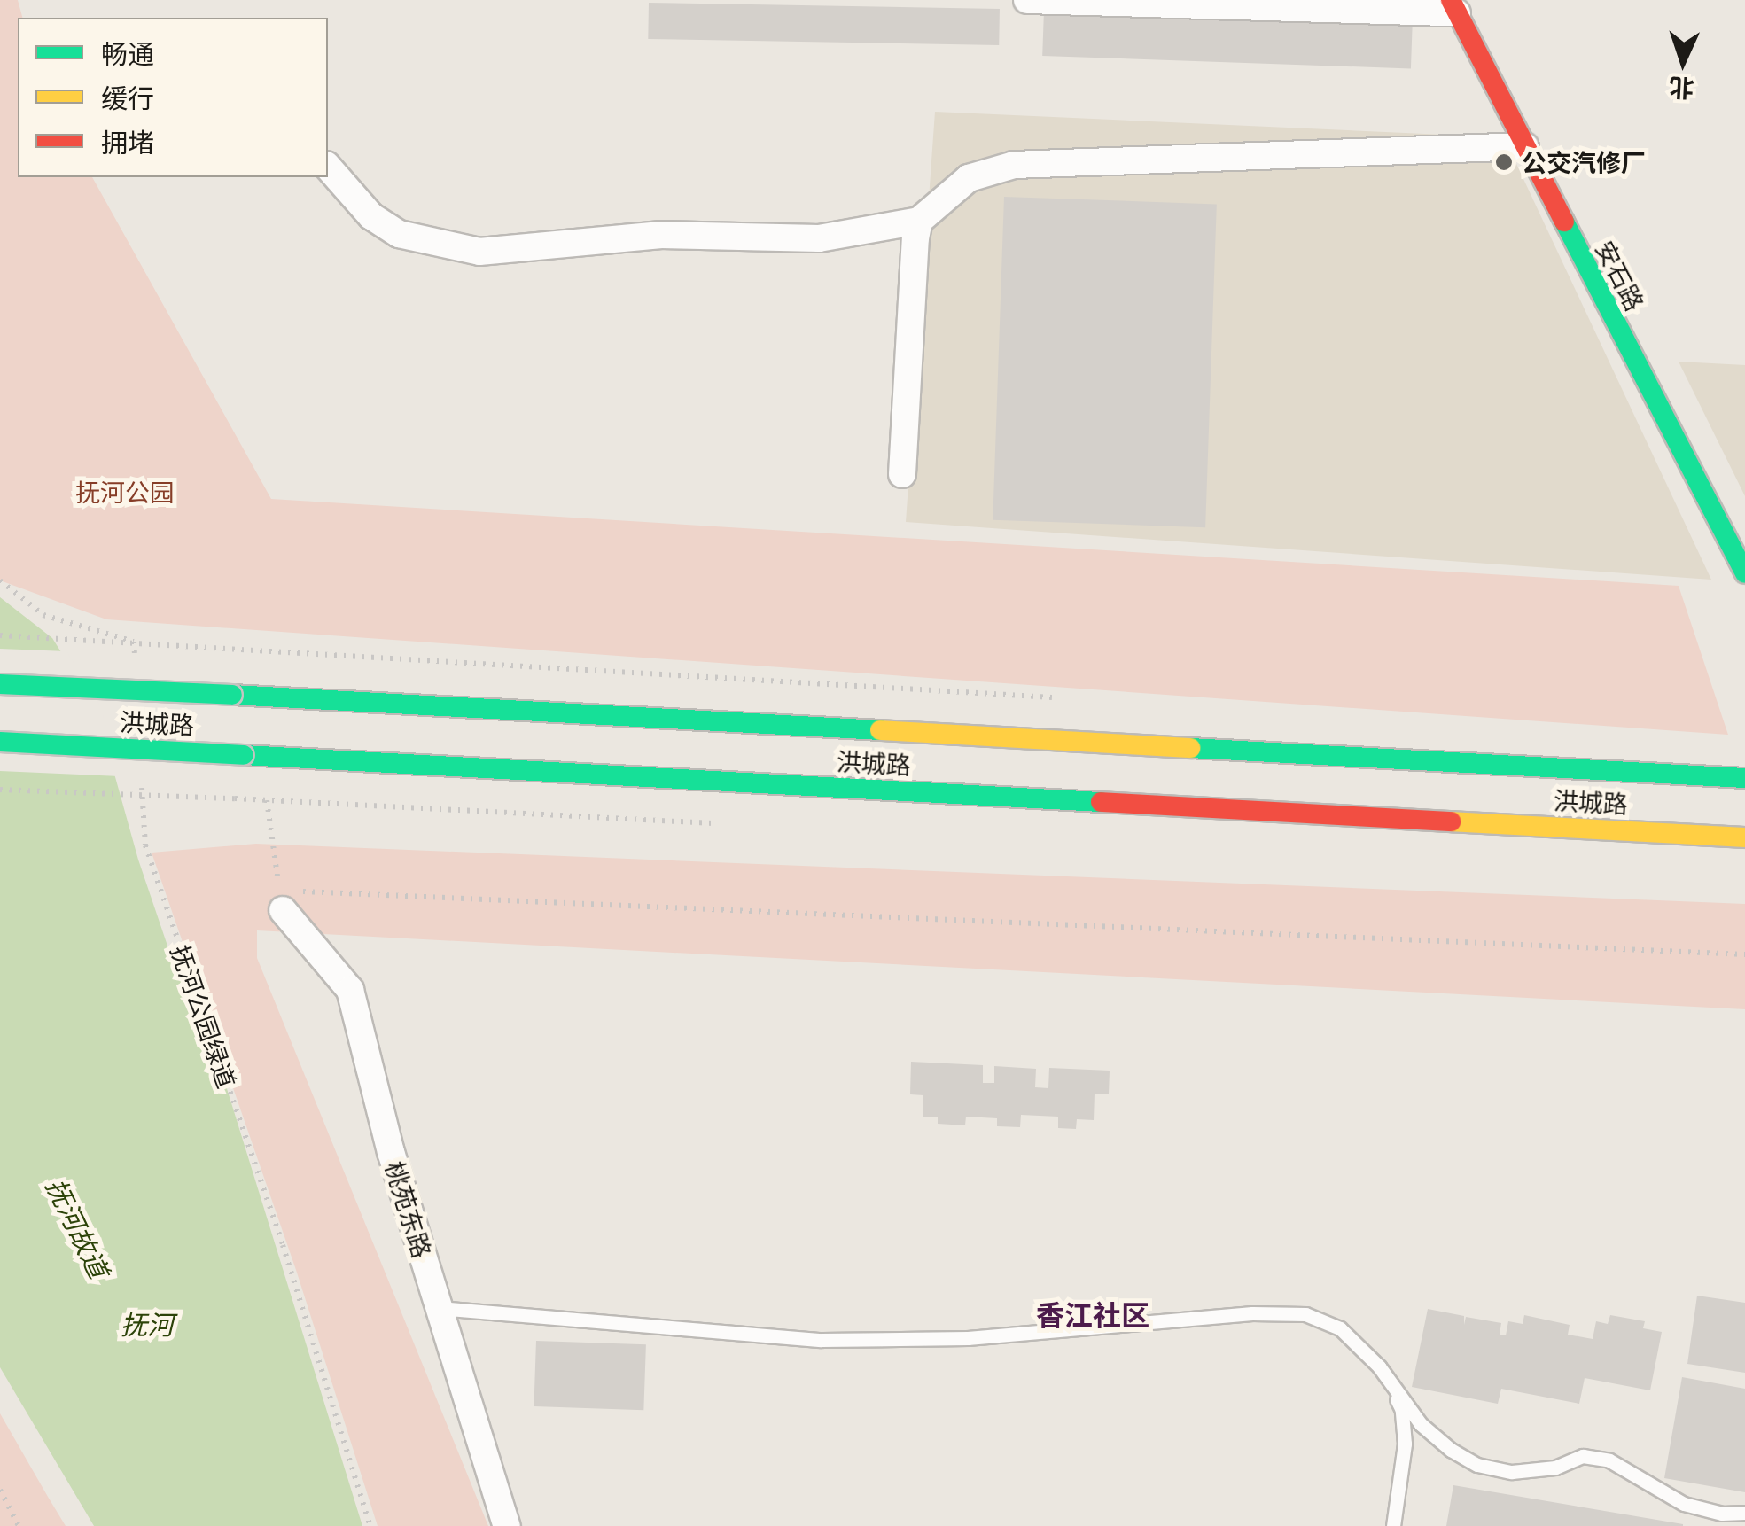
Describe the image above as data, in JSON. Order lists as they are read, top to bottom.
{
  "streets": {
    "main road": ["安石路", "洪城路"],
    "street": ["桃苑东路"],
    "path": ["抚河公园绿道"]
  },
  "districts": ["香江社区"],
  "water": ["抚河故道", "抚河"],
  "parks": ["抚河公园"],
  "places": ["公交汽修厂"],
  "legend": ["畅通", "缓行", "拥堵"],
  "north": "bottom"
}
